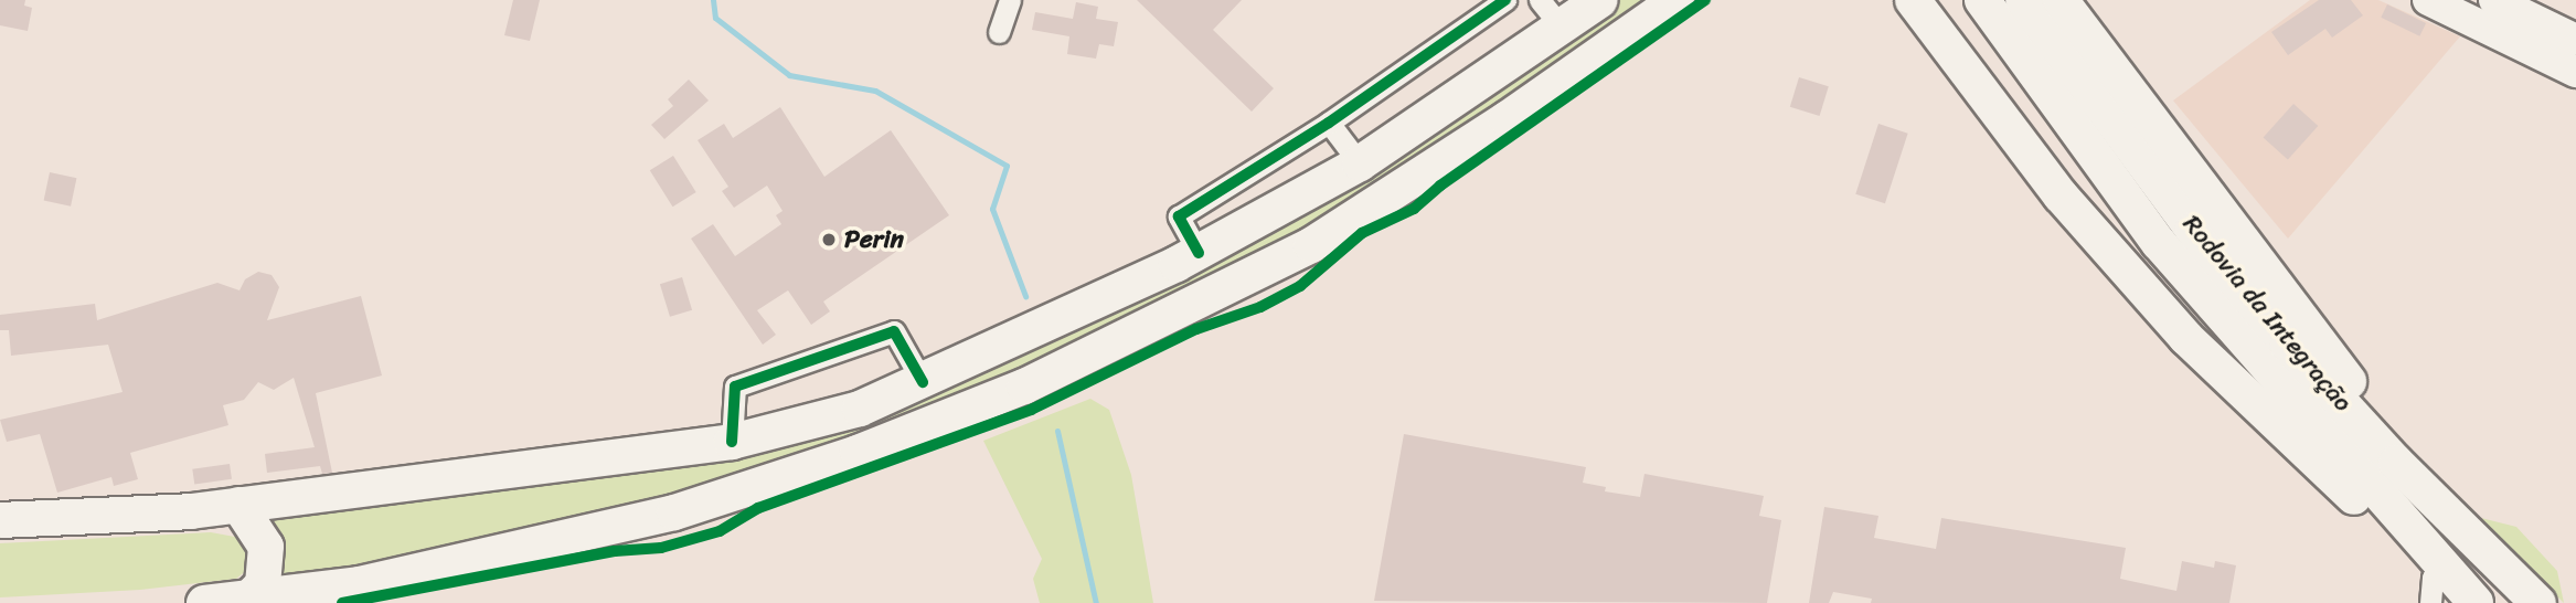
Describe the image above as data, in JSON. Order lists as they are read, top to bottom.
{
  "streets": {
    "highway": ["Rodovia da Integração"]
  },
  "places": ["Perin"]
}
